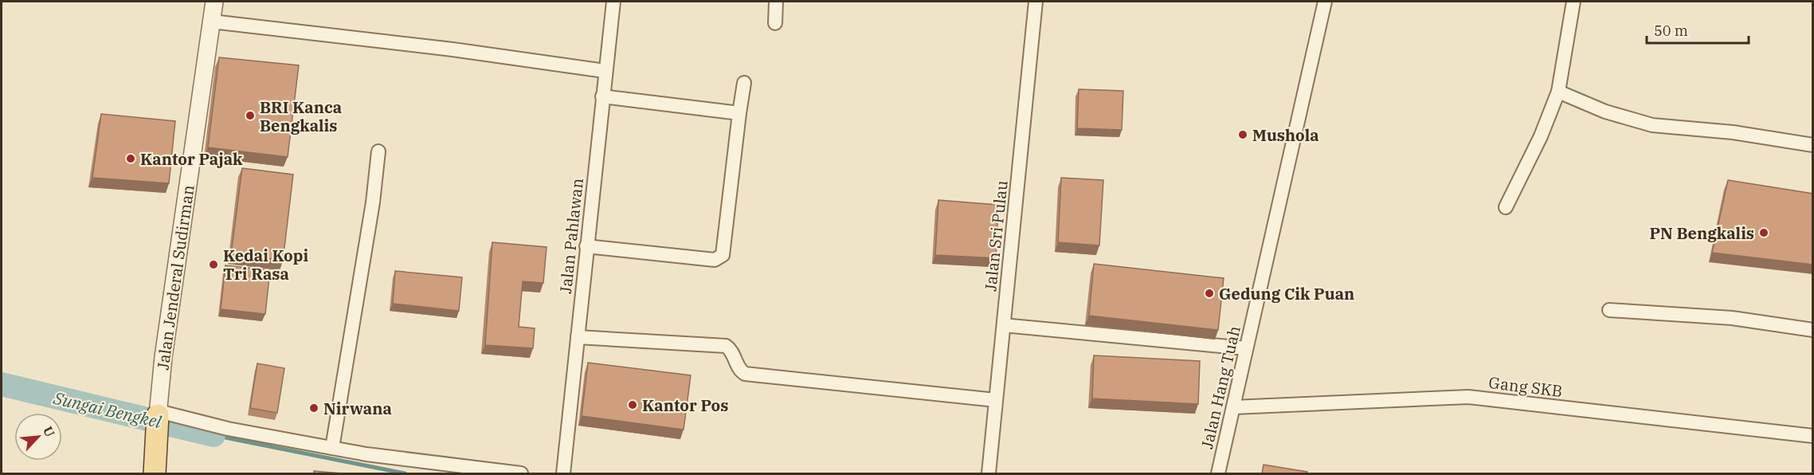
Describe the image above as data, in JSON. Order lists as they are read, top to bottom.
{
  "streets": {
    "street": [
      "Jalan Pahlawan",
      "Jalan Sri Pulau",
      "Jalan Jenderal Sudirman",
      "Gang SKB",
      "Jalan Hang Tuah"
    ]
  },
  "crossings": [
    ["Gang SKB", "Jalan Hang Tuah"]
  ],
  "water": ["Sungai Bengkel"],
  "places": [
    "BRI Kanca Bengkalis",
    "Mushola",
    "Kantor Pajak",
    "PN Bengkalis",
    "Kedai Kopi Tri Rasa",
    "Gedung Cik Puan",
    "Kantor Pos",
    "Nirwana"
  ],
  "scale_bar": "50 m",
  "north": "top right"
}
